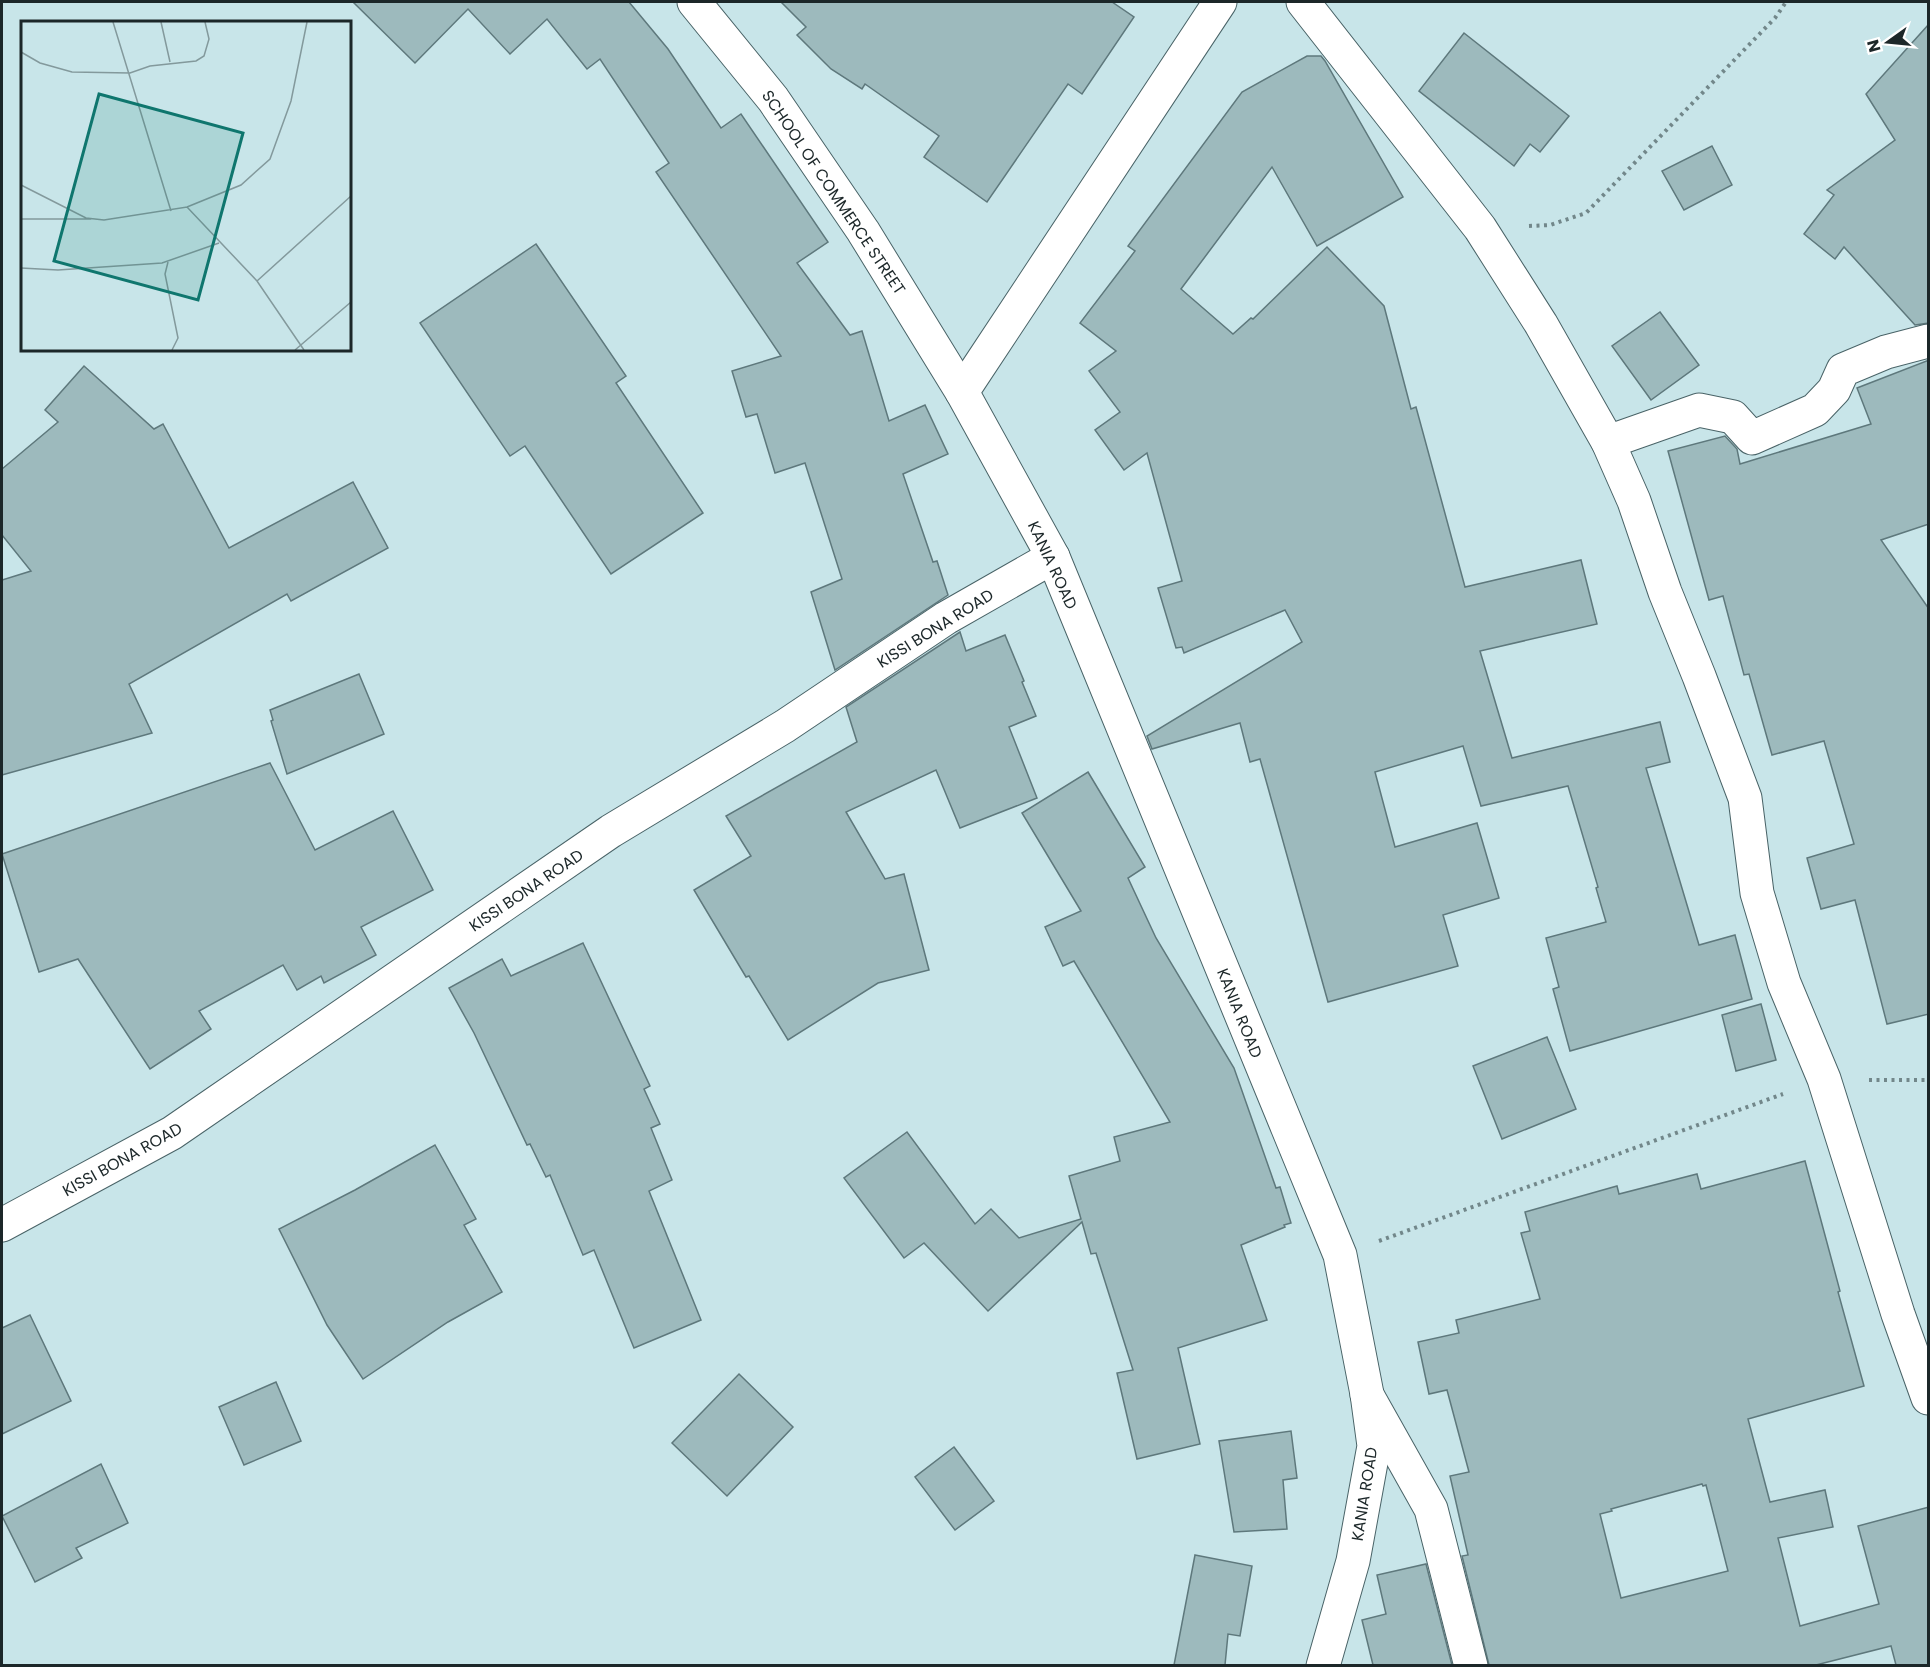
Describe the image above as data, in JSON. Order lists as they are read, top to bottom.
{
  "streets": {
    "street": ["SCHOOL OF COMMERCE STREET", "KANIA ROAD", "KISSI BONA ROAD"]
  },
  "crossings": [
    ["SCHOOL OF COMMERCE STREET", "KANIA ROAD"],
    ["KANIA ROAD", "KISSI BONA ROAD"]
  ],
  "north": "left"
}
